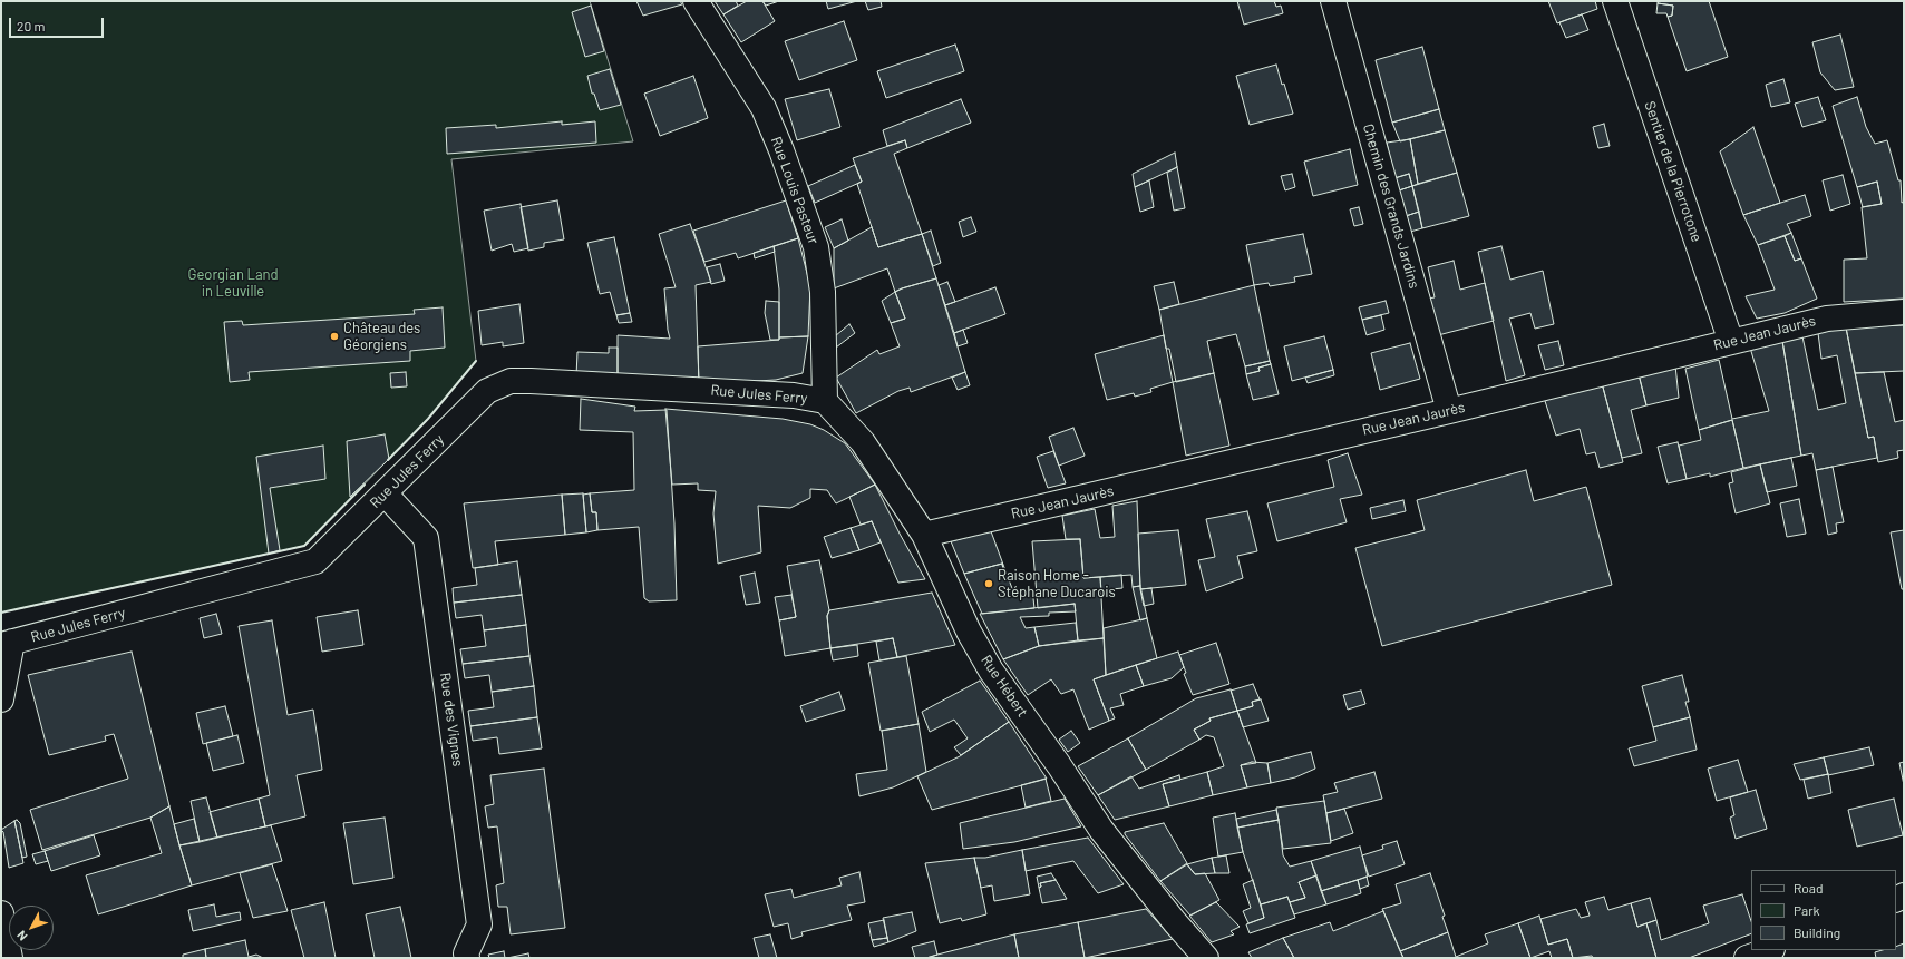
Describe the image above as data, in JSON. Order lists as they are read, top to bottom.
{
  "streets": {
    "street": [
      "Sentier de la Pierrotone",
      "Rue Louis Pasteur",
      "Chemin des Grands Jardins",
      "Rue Jean Jaurès",
      "Rue Jules Ferry",
      "Rue Hébert",
      "Rue des Vignes"
    ]
  },
  "crossings": [
    ["Sentier de la Pierrotone", "Rue Jean Jaurès"],
    ["Rue Louis Pasteur", "Rue Jules Ferry"],
    ["Rue Louis Pasteur", "Rue Hébert"],
    ["Chemin des Grands Jardins", "Rue Jean Jaurès"],
    ["Rue Jean Jaurès", "Rue Hébert"],
    ["Rue Jules Ferry", "Rue Hébert"],
    ["Rue Jules Ferry", "Rue des Vignes"]
  ],
  "parks": ["Georgian Land in Leuville"],
  "places": ["Château des Géorgiens", "Raison Home - Stéphane Ducarois"],
  "legend": ["Road", "Park", "Building"],
  "scale_bar": "20 m",
  "north": "bottom left"
}
